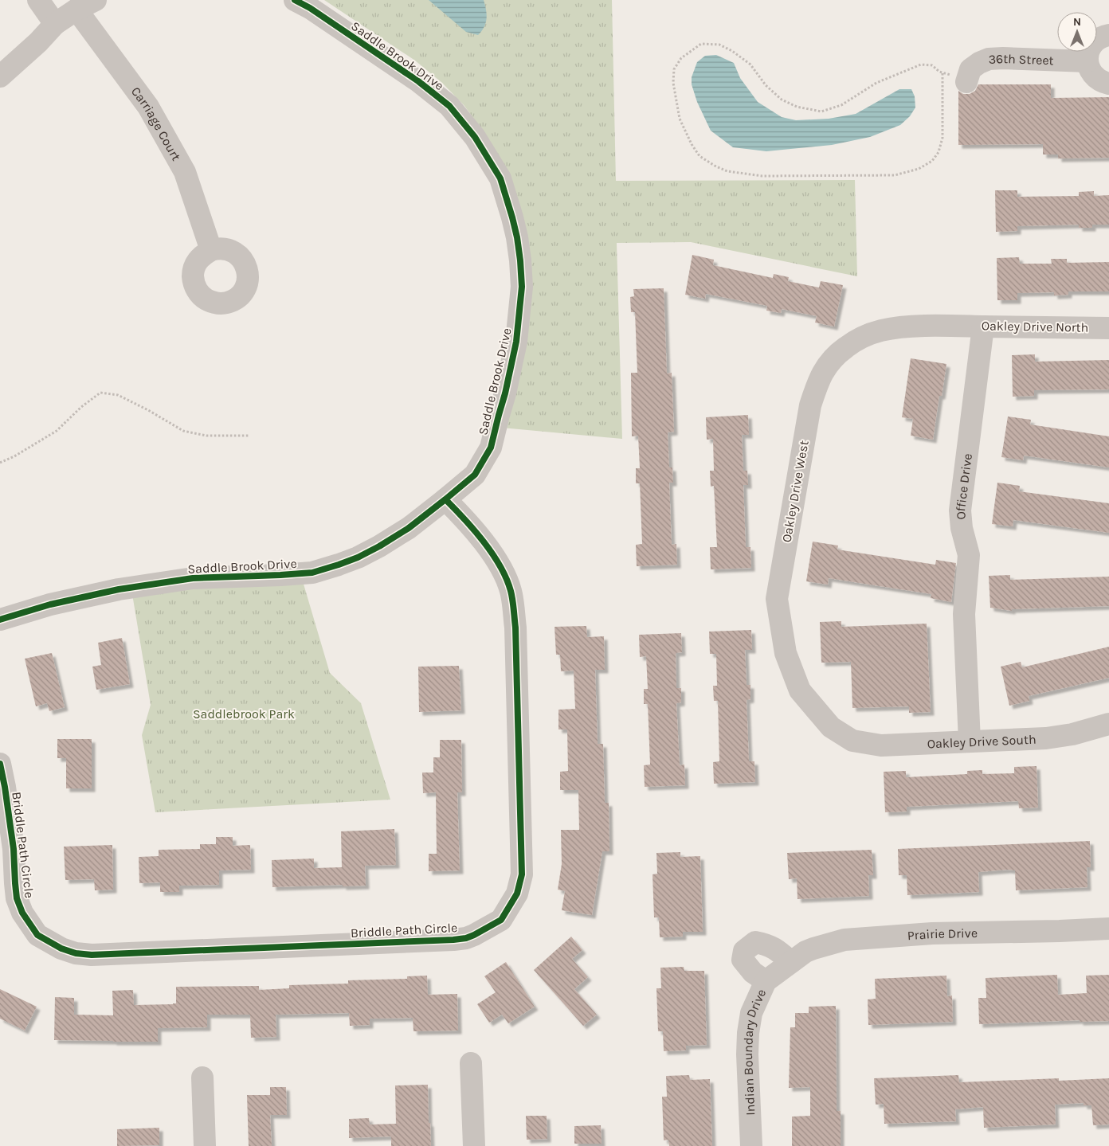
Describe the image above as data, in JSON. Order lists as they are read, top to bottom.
{
  "streets": {
    "street": [
      "Saddle Brook Drive",
      "36th Street",
      "Carriage Court",
      "Oakley Drive North",
      "Office Drive",
      "Oakley Drive West",
      "Oakley Drive South",
      "Briddle Path Circle",
      "Prairie Drive",
      "Indian Boundary Drive"
    ]
  },
  "crossings": [
    ["Saddle Brook Drive", "Briddle Path Circle"],
    ["Oakley Drive North", "Office Drive"],
    ["Oakley Drive North", "Oakley Drive West"],
    ["Office Drive", "Oakley Drive South"],
    ["Oakley Drive West", "Oakley Drive South"],
    ["Prairie Drive", "Indian Boundary Drive"]
  ],
  "parks": ["Saddlebrook Park"],
  "north": "top"
}
